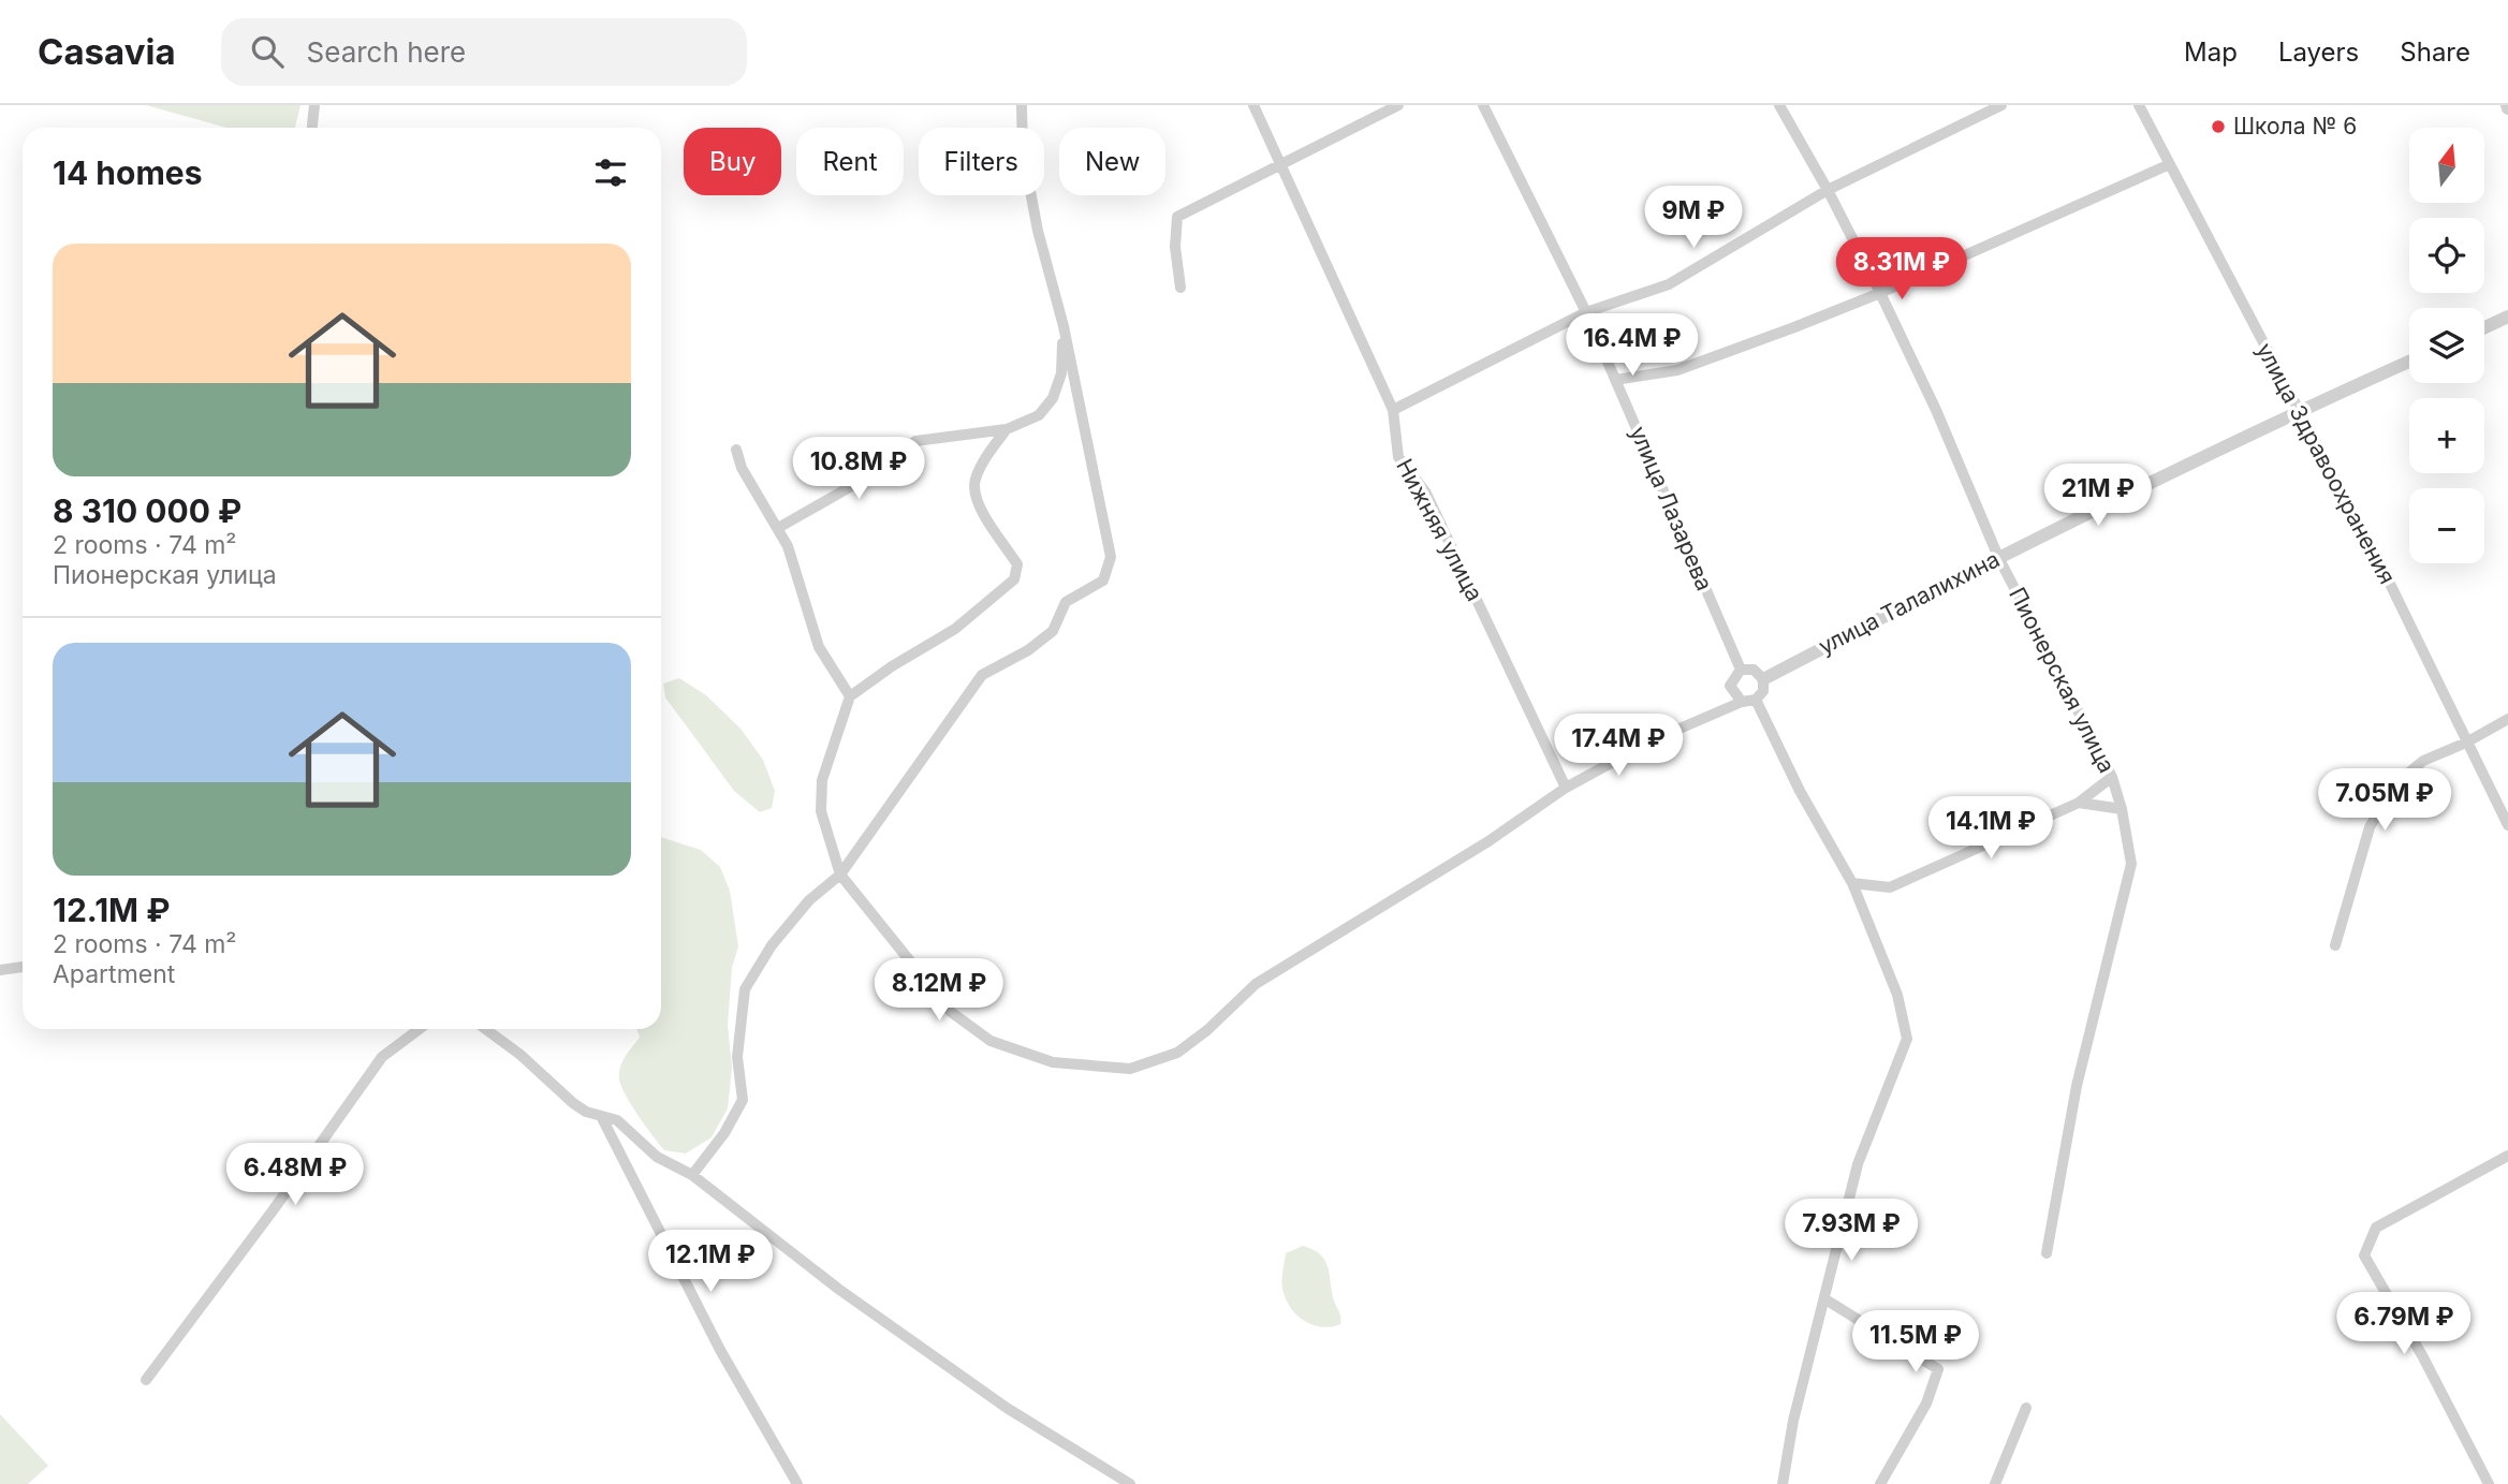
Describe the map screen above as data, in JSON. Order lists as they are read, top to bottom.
{
  "streets": {
    "street": [
      "улица Здравоохранения",
      "улица Лазарева",
      "Нижняя улица",
      "улица Талалихина",
      "Пионерская улица"
    ]
  },
  "crossings": [
    ["улица Здравоохранения", "улица Талалихина"],
    ["улица Лазарева", "улица Талалихина"],
    ["улица Талалихина", "Пионерская улица"]
  ],
  "places": ["Школа № 6"],
  "north": "top",
  "page": {
    "header": "Casavia",
    "search": "Search here",
    "nav": ["Map", "Layers", "Share"],
    "map_buttons": ["+", "−"],
    "chip": [
      "Buy",
      "Rent",
      "Filters",
      "New"
    ],
    "heading": "14 homes",
    "price": [
      "9M ₽",
      "8.31M ₽",
      "16.4M ₽",
      "10.8M ₽",
      "21M ₽",
      "17.4M ₽",
      "7.05M ₽",
      "14.1M ₽",
      "8.12M ₽",
      "6.48M ₽",
      "7.93M ₽",
      "12.1M ₽",
      "6.79M ₽",
      "11.5M ₽"
    ],
    "list": [
      {
        "name": "8 310 000 ₽",
        "note": "2 rooms · 74 m² · Пионерская улица"
      },
      {
        "name": "12.1M ₽",
        "note": "2 rooms · 74 m² · Apartment"
      }
    ]
  }
}
